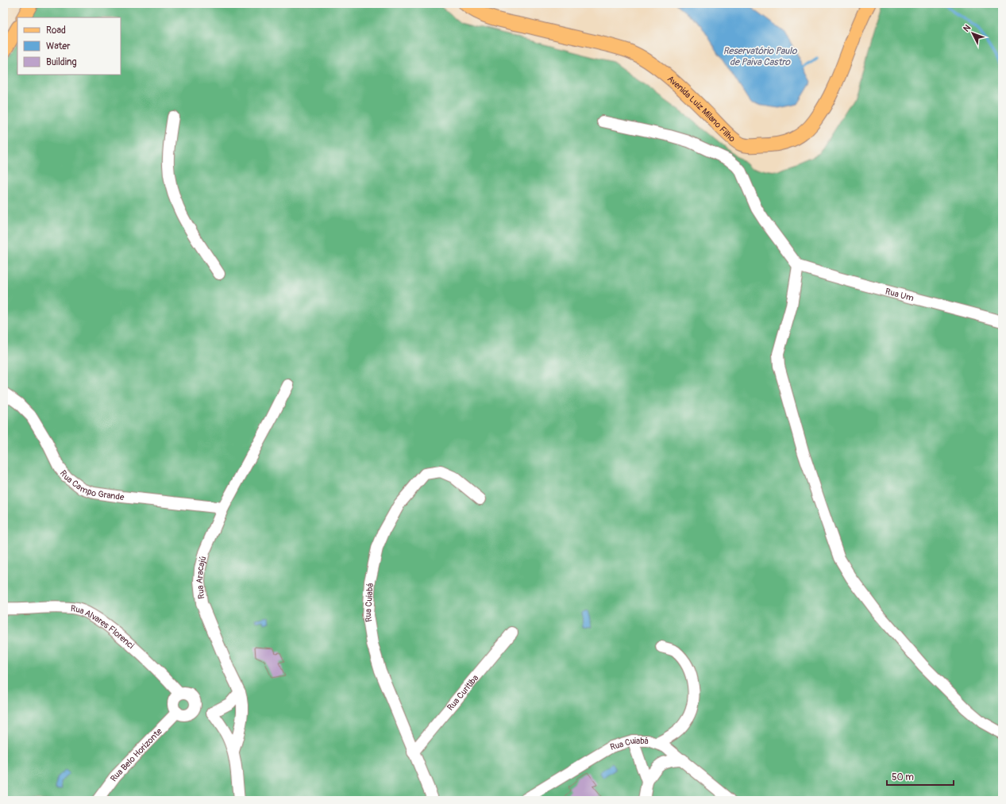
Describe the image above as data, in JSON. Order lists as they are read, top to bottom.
{
  "streets": {
    "main road": ["Avenida Luiz Milano Filho"],
    "street": [
      "Rua Um",
      "Rua Campo Grande",
      "Rua Aracajú",
      "Rua Cuiabá",
      "Rua Alvares Florenci",
      "Rua Curitiba",
      "Rua Belo Horizonte"
    ]
  },
  "crossings": [
    ["Rua Campo Grande", "Rua Aracajú"],
    ["Rua Cuiabá", "Rua Curitiba"],
    ["Rua Alvares Florenci", "Rua Belo Horizonte"]
  ],
  "water": ["Reservatório Paulo de Paiva Castro"],
  "legend": ["Road", "Water", "Building"],
  "scale_bar": "50 m",
  "north": "top left"
}
